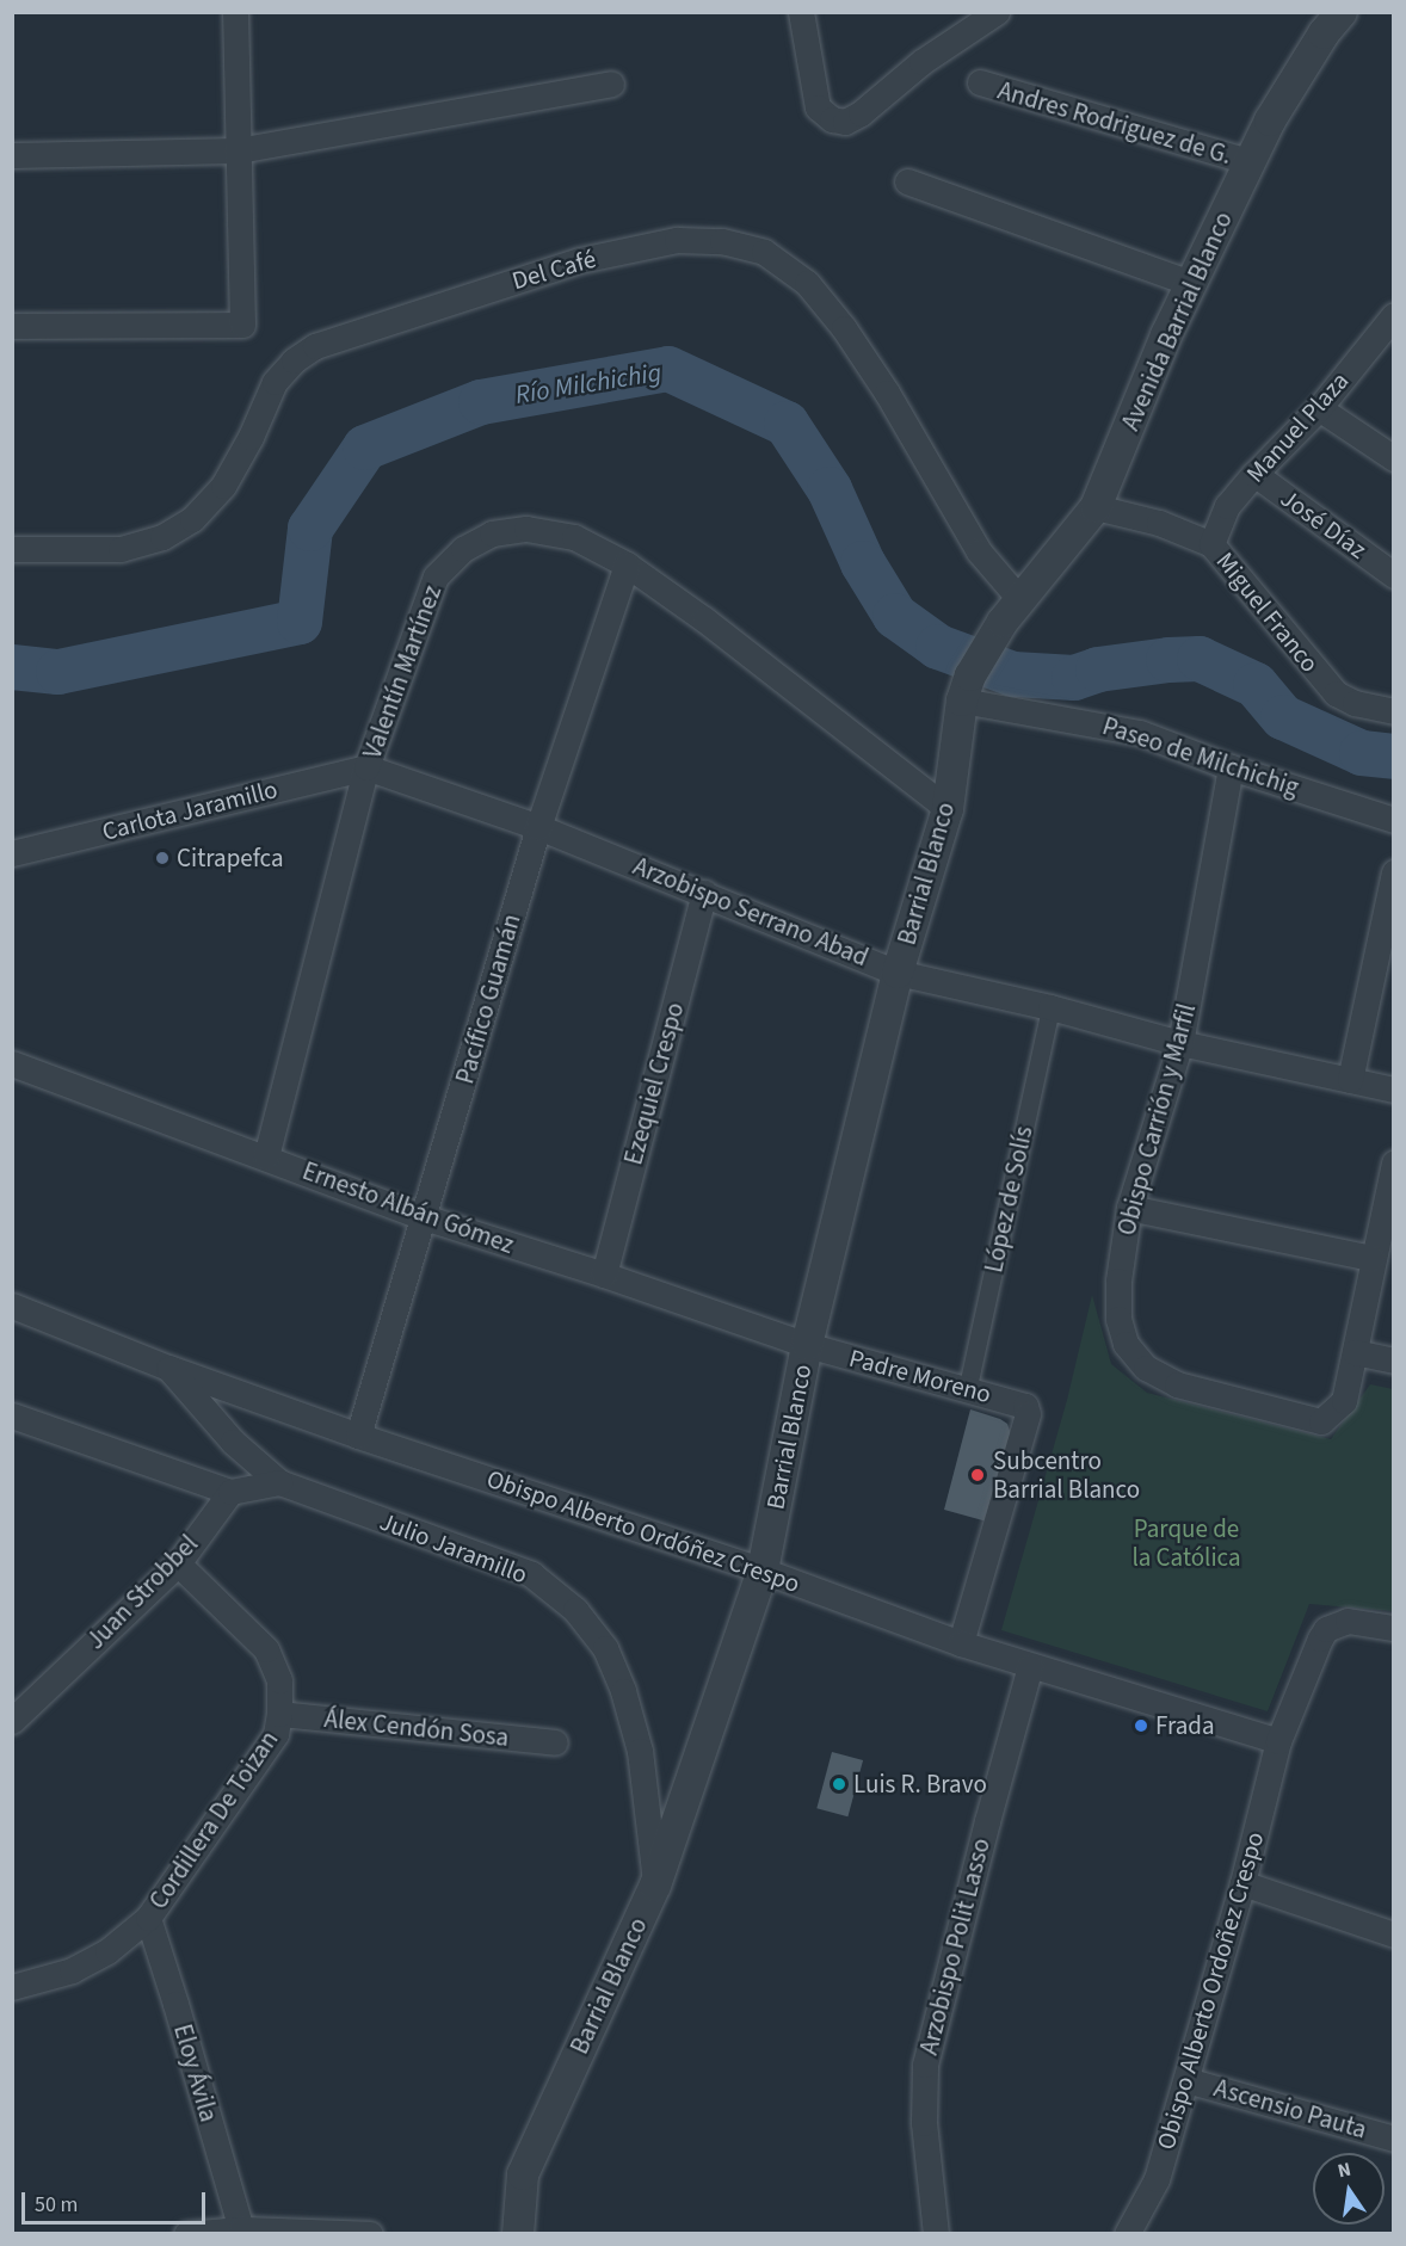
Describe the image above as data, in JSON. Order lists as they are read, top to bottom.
{
  "streets": {
    "street": [
      "Andres Rodriguez de G.",
      "Del Café",
      "Avenida Barrial Blanco",
      "Manuel Plaza",
      "José Díaz",
      "Miguel Franco",
      "Valentín Martínez",
      "Paseo de Milchichig",
      "Carlota Jaramillo",
      "Barrial Blanco",
      "Arzobispo Serrano Abad",
      "Pacífico Guamán",
      "Ezequiel Crespo",
      "Obispo Carrión y Marfil",
      "López de Solís",
      "Ernesto Albán Gómez",
      "Padre Moreno",
      "Obispo Alberto Ordóñez Crespo",
      "Julio Jaramillo",
      "Juan Strobbel",
      "Álex Cendón Sosa",
      "Cordillera De Toizan",
      "Arzobispo Polit Lasso",
      "Obispo Alberto Ordoñez Crespo",
      "Eloy Ávila",
      "Ascensio Pauta"
    ]
  },
  "crossings": [
    ["Andres Rodriguez de G.", "Avenida Barrial Blanco"],
    ["Del Café", "Avenida Barrial Blanco"],
    ["Del Café", "Barrial Blanco"],
    ["Avenida Barrial Blanco", "Miguel Franco"],
    ["Avenida Barrial Blanco", "Barrial Blanco"],
    ["Manuel Plaza", "José Díaz"],
    ["Manuel Plaza", "Miguel Franco"],
    ["Valentín Martínez", "Carlota Jaramillo"],
    ["Valentín Martínez", "Barrial Blanco"],
    ["Valentín Martínez", "Arzobispo Serrano Abad"],
    ["Valentín Martínez", "Pacífico Guamán"],
    ["Valentín Martínez", "Ernesto Albán Gómez"],
    ["Paseo de Milchichig", "Barrial Blanco"],
    ["Paseo de Milchichig", "Obispo Carrión y Marfil"],
    ["Carlota Jaramillo", "Arzobispo Serrano Abad"],
    ["Barrial Blanco", "Arzobispo Serrano Abad"],
    ["Barrial Blanco", "Ernesto Albán Gómez"],
    ["Barrial Blanco", "Padre Moreno"],
    ["Barrial Blanco", "Obispo Alberto Ordóñez Crespo"],
    ["Barrial Blanco", "Julio Jaramillo"],
    ["Arzobispo Serrano Abad", "Pacífico Guamán"],
    ["Arzobispo Serrano Abad", "Ezequiel Crespo"],
    ["Arzobispo Serrano Abad", "Obispo Carrión y Marfil"],
    ["Arzobispo Serrano Abad", "López de Solís"],
    ["Pacífico Guamán", "Ernesto Albán Gómez"],
    ["Pacífico Guamán", "Obispo Alberto Ordóñez Crespo"],
    ["Ezequiel Crespo", "Ernesto Albán Gómez"],
    ["López de Solís", "Padre Moreno"],
    ["Ernesto Albán Gómez", "Padre Moreno"],
    ["Padre Moreno", "Obispo Alberto Ordóñez Crespo"],
    ["Obispo Alberto Ordóñez Crespo", "Julio Jaramillo"],
    ["Obispo Alberto Ordóñez Crespo", "Arzobispo Polit Lasso"],
    ["Obispo Alberto Ordóñez Crespo", "Obispo Alberto Ordoñez Crespo"],
    ["Juan Strobbel", "Cordillera De Toizan"],
    ["Álex Cendón Sosa", "Cordillera De Toizan"],
    ["Cordillera De Toizan", "Eloy Ávila"],
    ["Obispo Alberto Ordoñez Crespo", "Ascensio Pauta"]
  ],
  "water": ["Río Milchichig"],
  "parks": ["Parque de la Católica"],
  "places": [
    "Citrapefca",
    "Subcentro Barrial Blanco",
    "Frada",
    "Luis R. Bravo"
  ],
  "scale_bar": "50 m",
  "north": "top"
}
